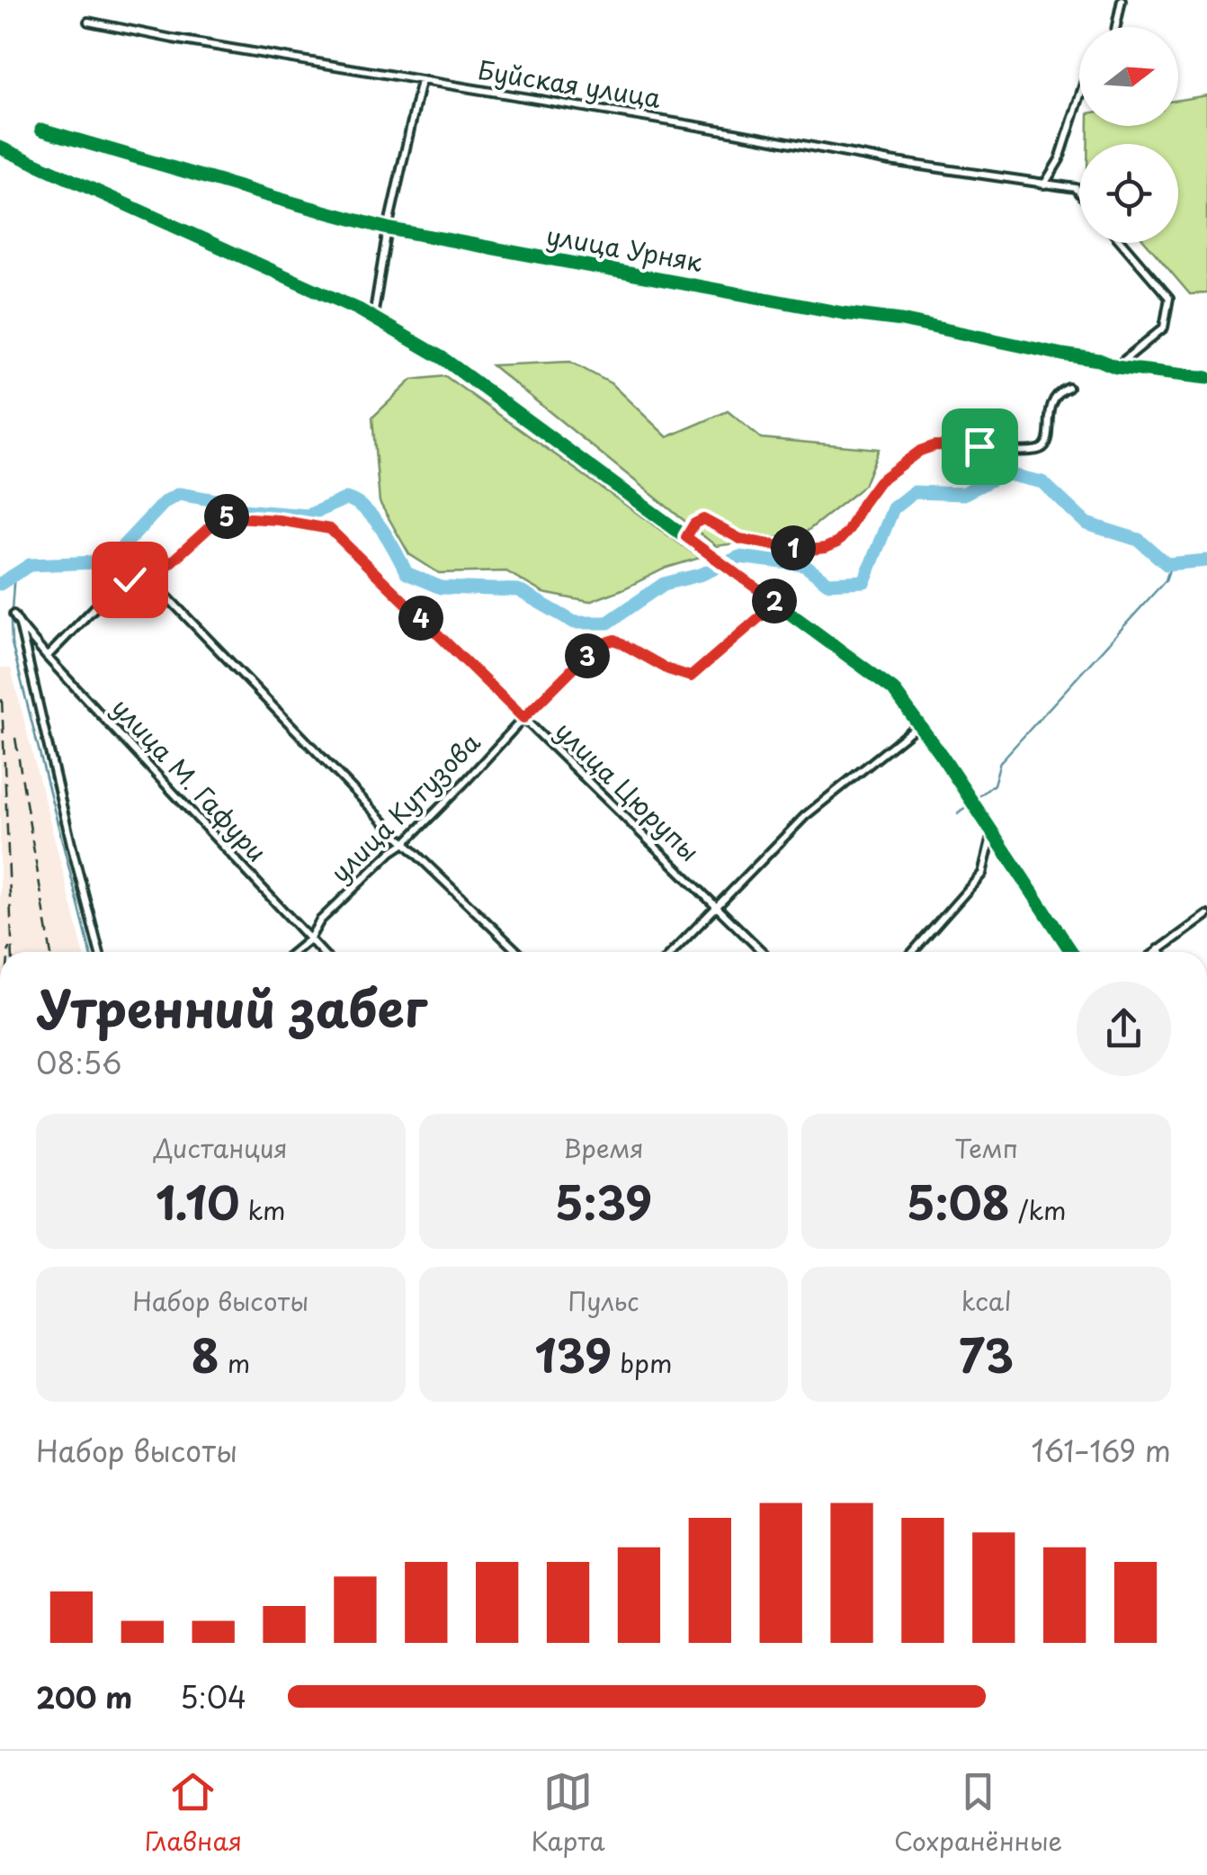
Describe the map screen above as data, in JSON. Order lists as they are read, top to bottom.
{
  "streets": {
    "street": [
      "Буйская улица",
      "улица Урняк",
      "улица М. Гафури",
      "улица Цюрупы",
      "улица Кутузова"
    ]
  },
  "crossings": [
    ["улица М. Гафури", "улица Кутузова"],
    ["улица Цюрупы", "улица Кутузова"]
  ],
  "north": "right",
  "page": {
    "pins": [
      "5",
      "1",
      "2",
      "4",
      "3"
    ],
    "heading": ["Утренний забег", "08:56"],
    "stats": [
      ["Дистанция", "1.10 km"],
      ["Время", "5:39"],
      ["Темп", "5:08 /km"],
      ["Набор высоты", "8 m"],
      ["Пульс", "139 bpm"],
      ["kcal", "73"]
    ],
    "chart": ["Набор высоты", "161–169 m"],
    "list": [
      {
        "name": "200 m",
        "note": "5:04"
      }
    ],
    "tabs": ["Главная", "Карта", "Сохранённые"]
  }
}
